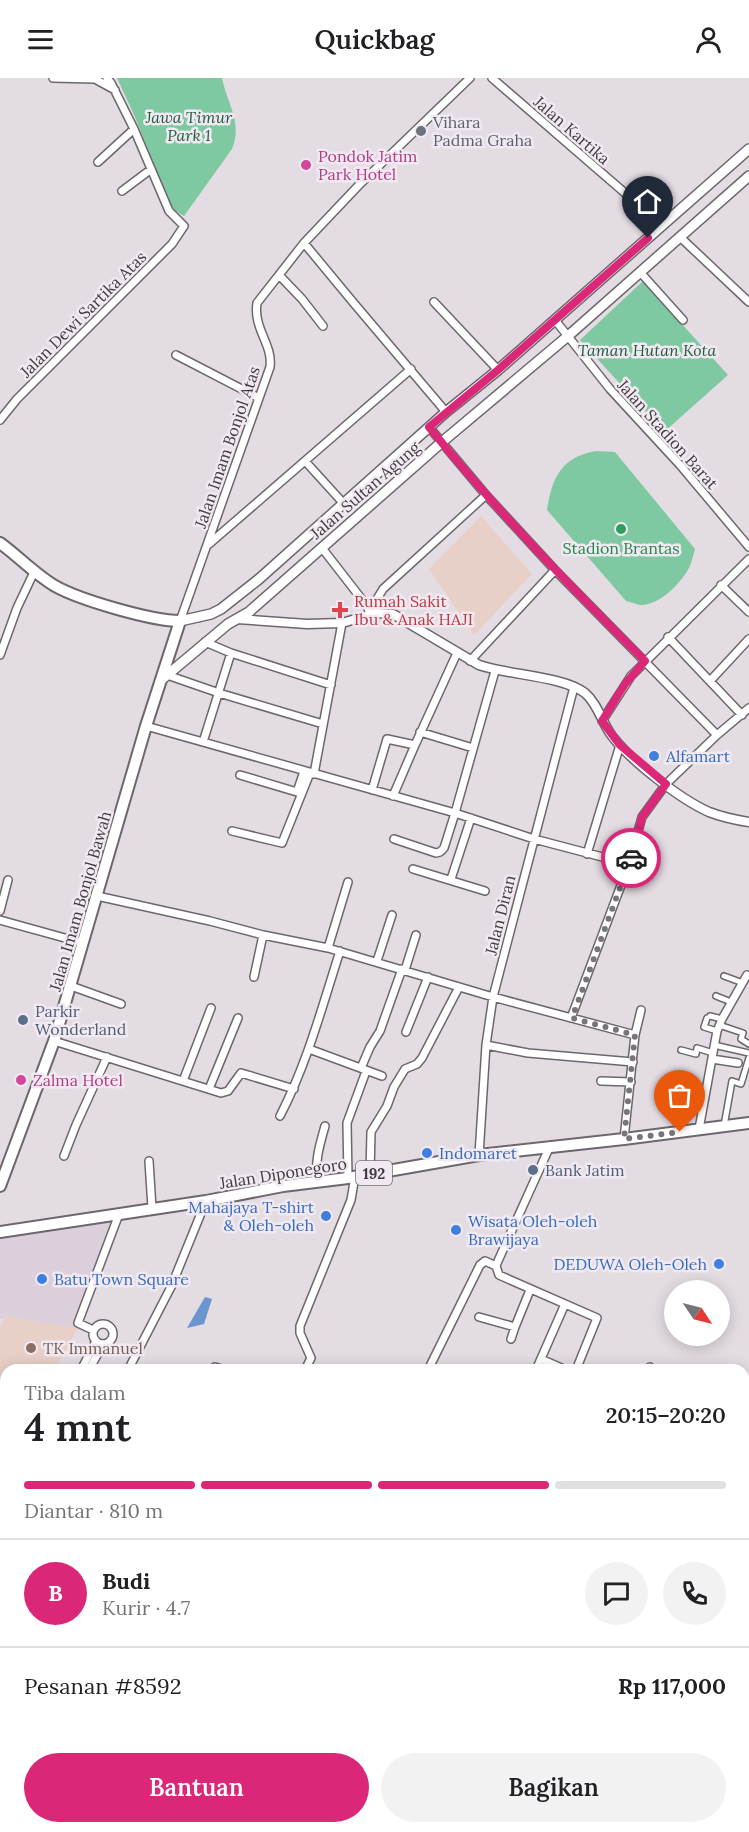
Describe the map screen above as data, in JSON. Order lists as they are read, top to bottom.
{
  "streets": {
    "main road": [
      "Jalan Sultan Agung",
      "Jalan Imam Bonjol Bawah",
      "Jalan Diponegoro",
      "192"
    ],
    "street": [
      "Jalan Kartika",
      "Jalan Dewi Sartika Atas",
      "Jalan Stadion Barat",
      "Jalan Imam Bonjol Atas",
      "Jalan Diran"
    ]
  },
  "crossings": [
    ["Jalan Kartika", "Jalan Sultan Agung"],
    ["Jalan Stadion Barat", "Jalan Sultan Agung"],
    ["Jalan Imam Bonjol Atas", "Jalan Sultan Agung"],
    ["Jalan Imam Bonjol Atas", "Jalan Imam Bonjol Bawah"],
    ["Jalan Sultan Agung", "Jalan Imam Bonjol Bawah"],
    ["Jalan Diran", "Jalan Diponegoro"]
  ],
  "parks": ["Jawa Timur Park 1", "Taman Hutan Kota"],
  "places": {
    "other": [
      "Vihara Padma Graha",
      "Pondok Jatim Park Hotel",
      "Stadion Brantas",
      "Alfamart",
      "Parkir Wonderland",
      "Zalma Hotel",
      "Indomaret",
      "Bank Jatim",
      "Mahajaya T-shirt & Oleh-oleh",
      "Wisata Oleh-oleh Brawijaya",
      "DEDUWA Oleh-Oleh",
      "Batu Town Square",
      "TK Immanuel"
    ],
    "health": ["Rumah Sakit Ibu & Anak HAJI"]
  },
  "north": "bottom right",
  "page": {
    "header": "Quickbag",
    "heading": ["4 mnt", "Tiba dalam", "20:15–20:20"],
    "panel": [
      "Budi",
      "Kurir · 4.7",
      "Pesanan #8592",
      "Rp 117,000"
    ],
    "bar": "Diantar · 810 m",
    "round": "B",
    "buttons": ["Bantuan", "Bagikan"]
  }
}
